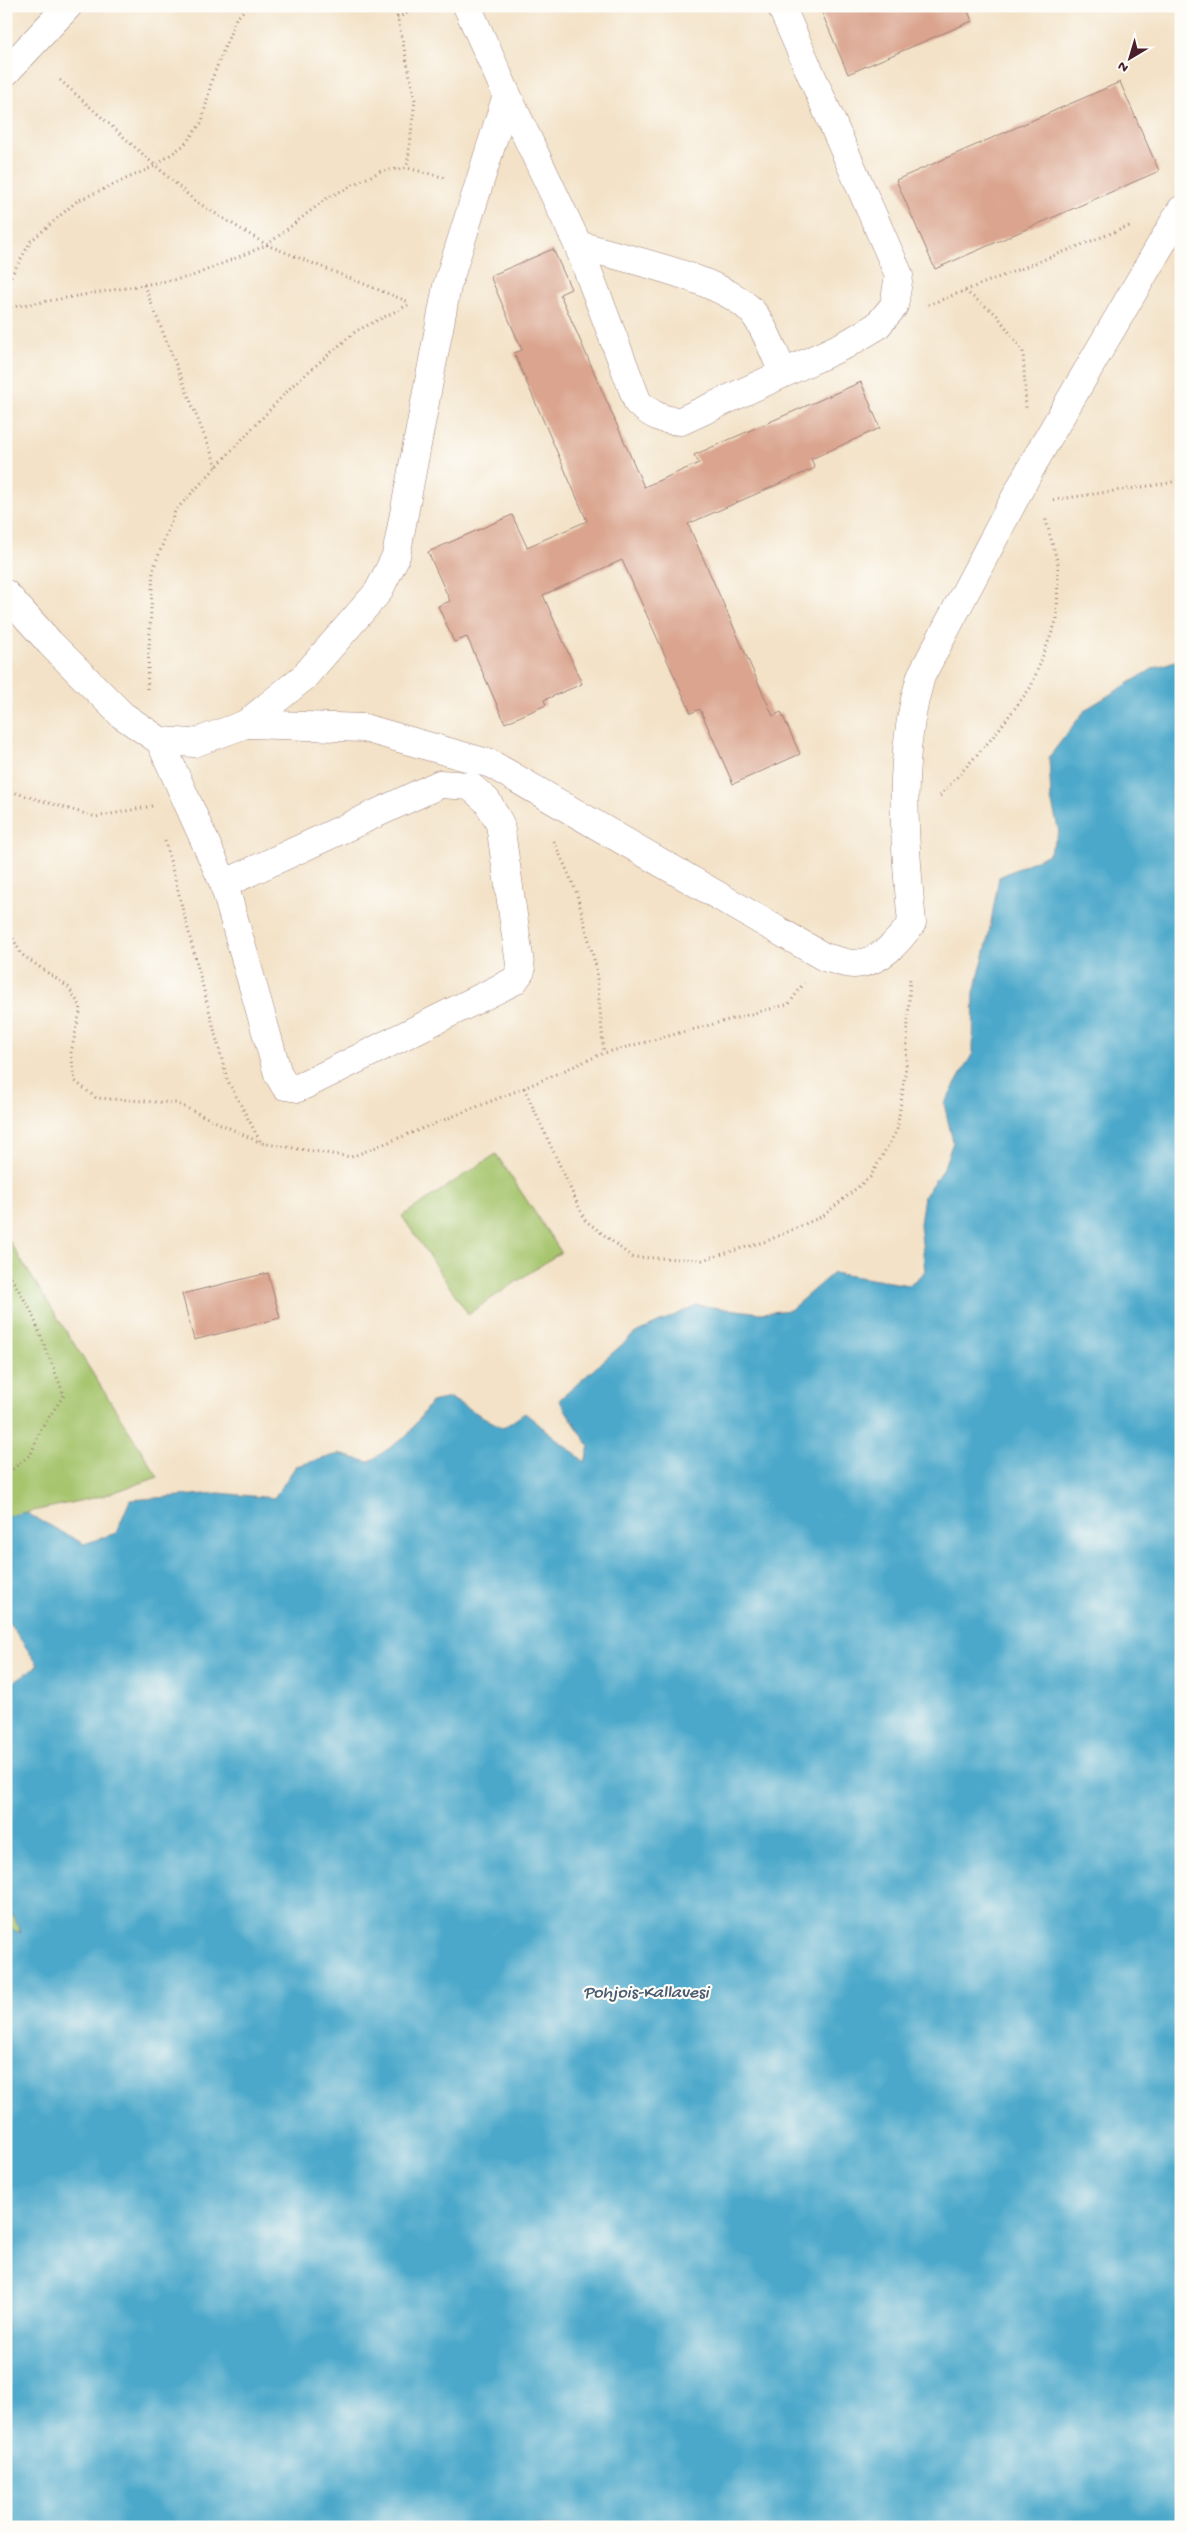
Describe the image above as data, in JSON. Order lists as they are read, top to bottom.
{
  "water": ["Pohjois-Kallavesi"],
  "north": "bottom left"
}
